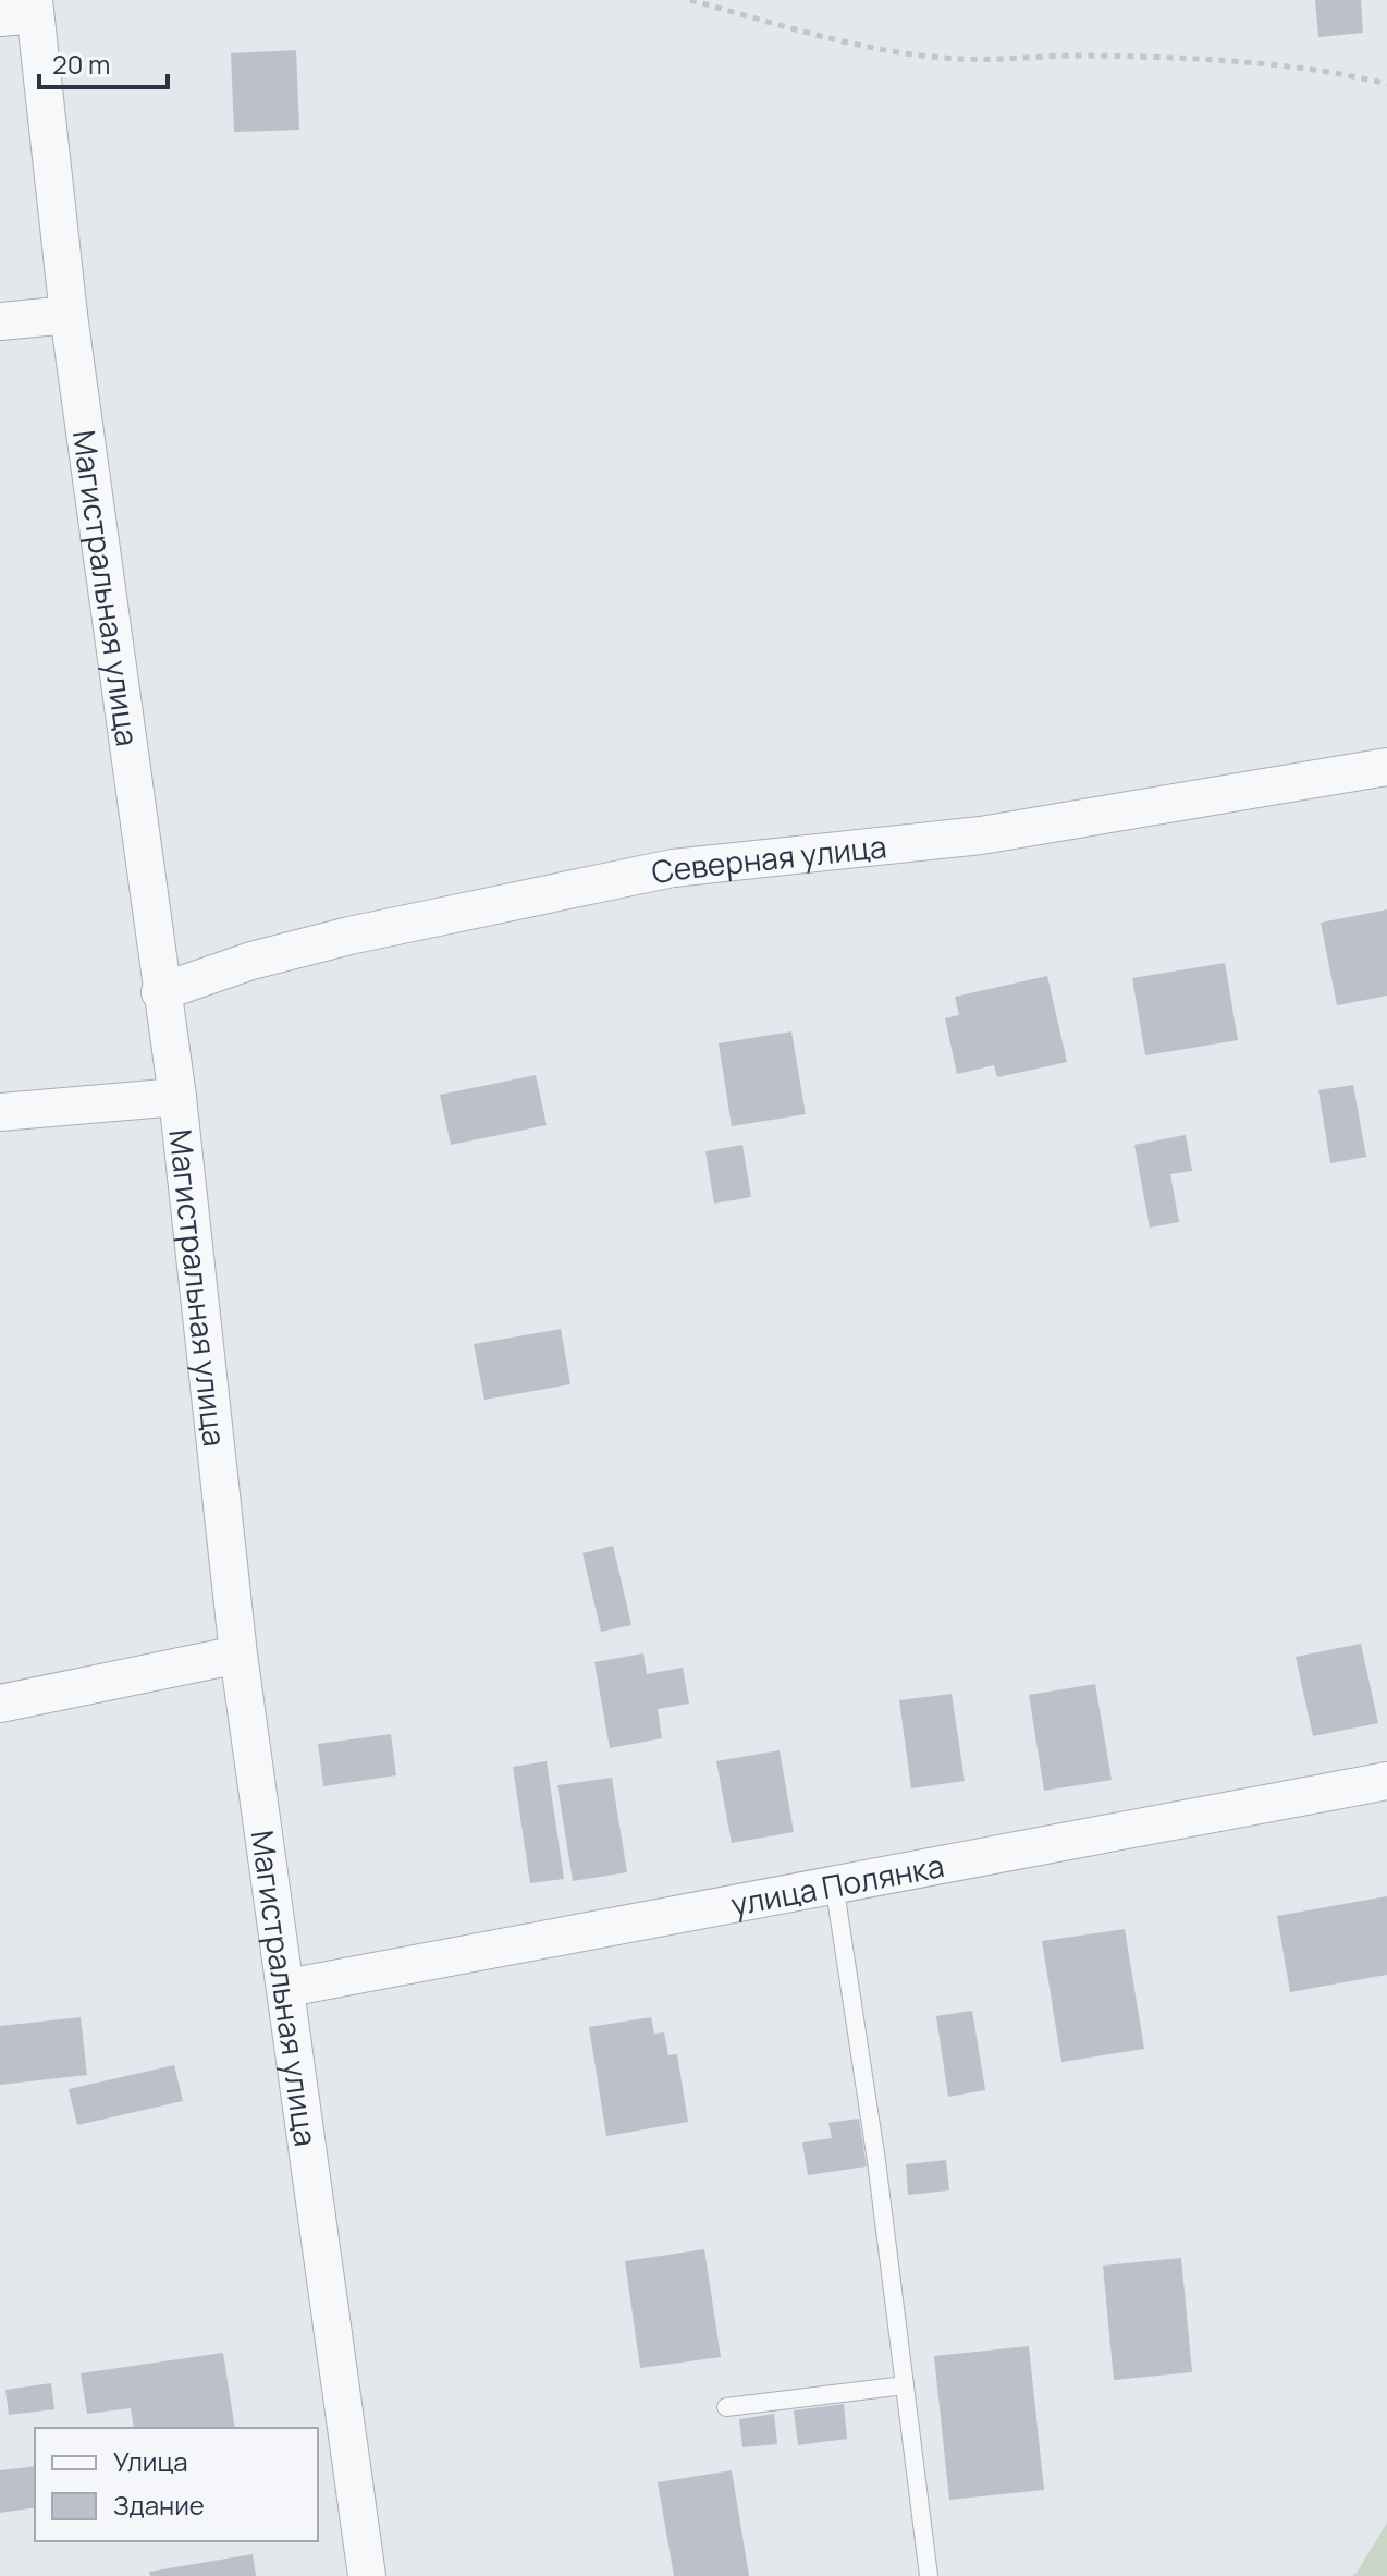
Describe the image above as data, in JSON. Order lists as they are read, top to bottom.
{
  "streets": {
    "street": ["Магистральная улица", "Северная улица", "улица Полянка"]
  },
  "crossings": [
    ["Магистральная улица", "Северная улица"],
    ["Магистральная улица", "улица Полянка"]
  ],
  "legend": ["Улица", "Здание"],
  "scale_bar": "20 m"
}
